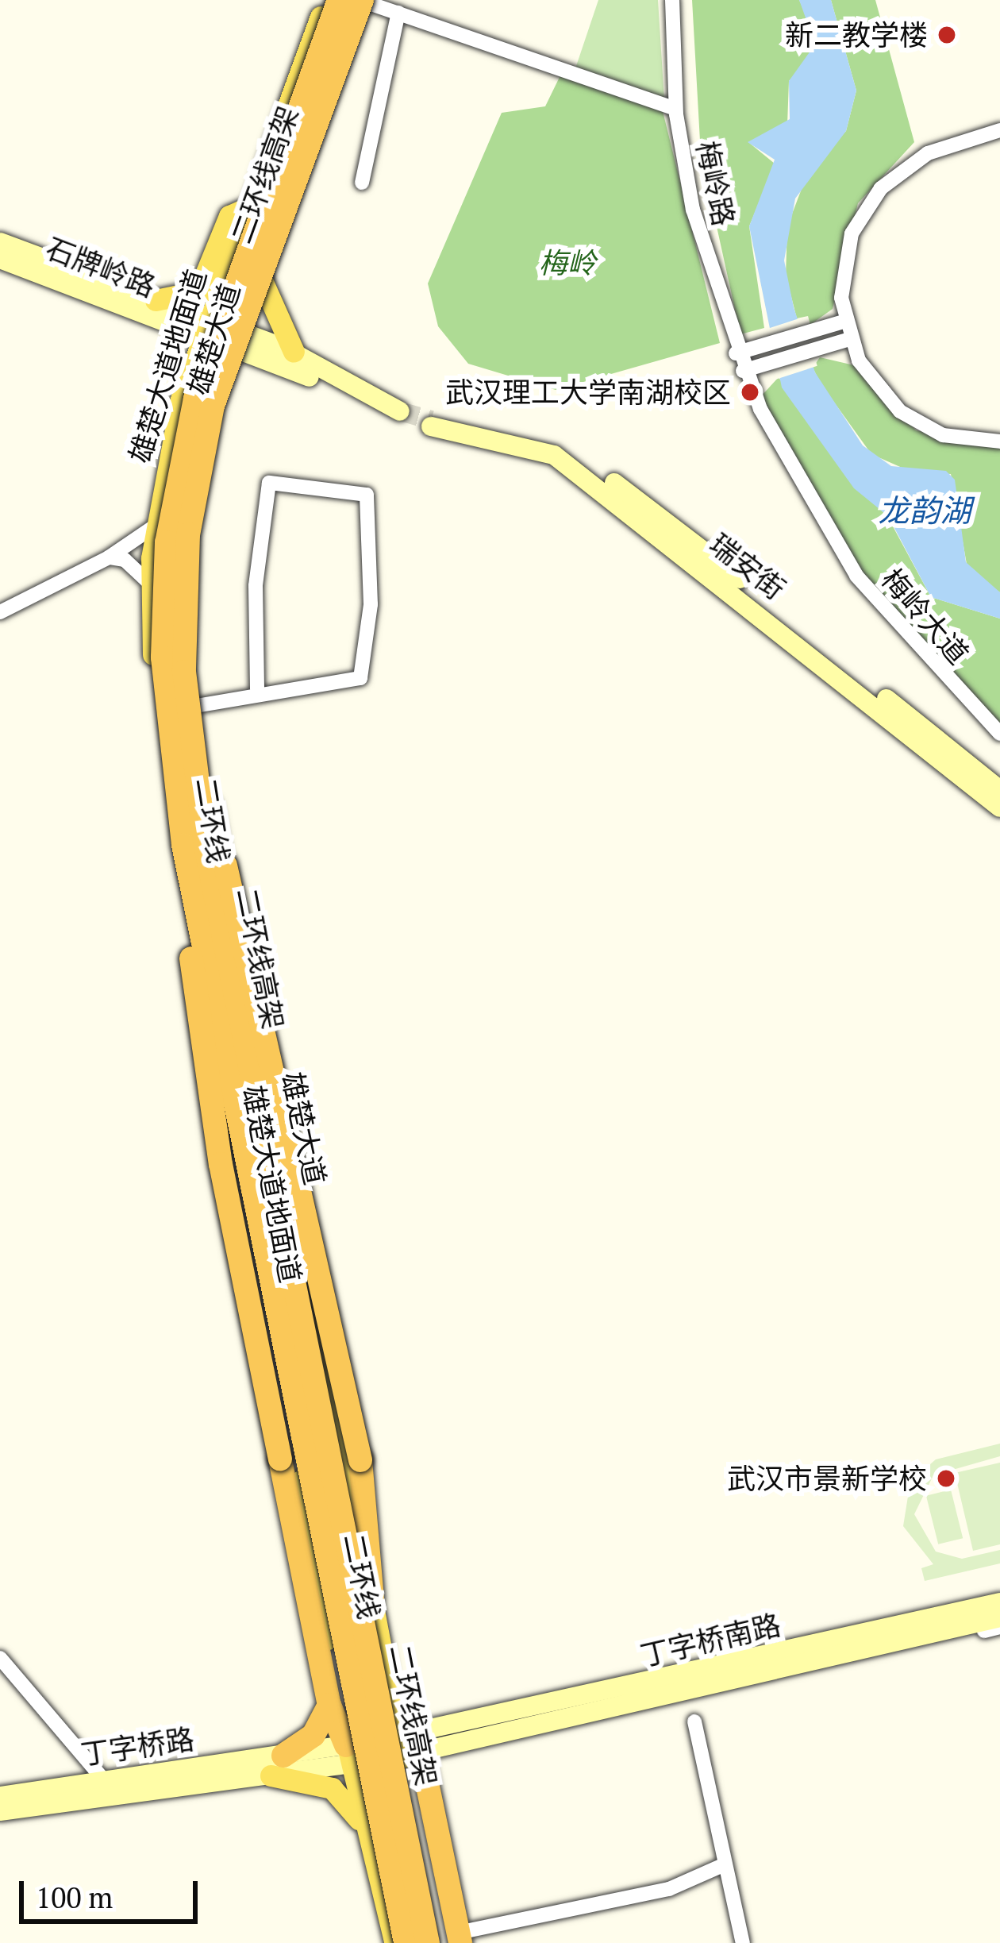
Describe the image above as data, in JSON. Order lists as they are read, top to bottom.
{
  "streets": {
    "highway": ["二环线高架", "二环线"],
    "main road": [
      "石牌岭路",
      "雄楚大道",
      "雄楚大道地面道",
      "瑞安街",
      "丁字桥南路",
      "丁字桥路"
    ],
    "street": ["梅岭路", "梅岭大道"]
  },
  "crossings": [
    ["二环线高架", "石牌岭路"],
    ["二环线高架", "雄楚大道"],
    ["梅岭路", "梅岭大道"],
    ["石牌岭路", "雄楚大道"],
    ["石牌岭路", "雄楚大道地面道"],
    ["雄楚大道", "丁字桥南路"],
    ["雄楚大道地面道", "丁字桥南路"],
    ["丁字桥南路", "丁字桥路"]
  ],
  "water": ["龙韵湖"],
  "parks": ["梅岭"],
  "places": ["新二教学楼", "武汉理工大学南湖校区", "武汉市景新学校"],
  "scale_bar": "100 m"
}
